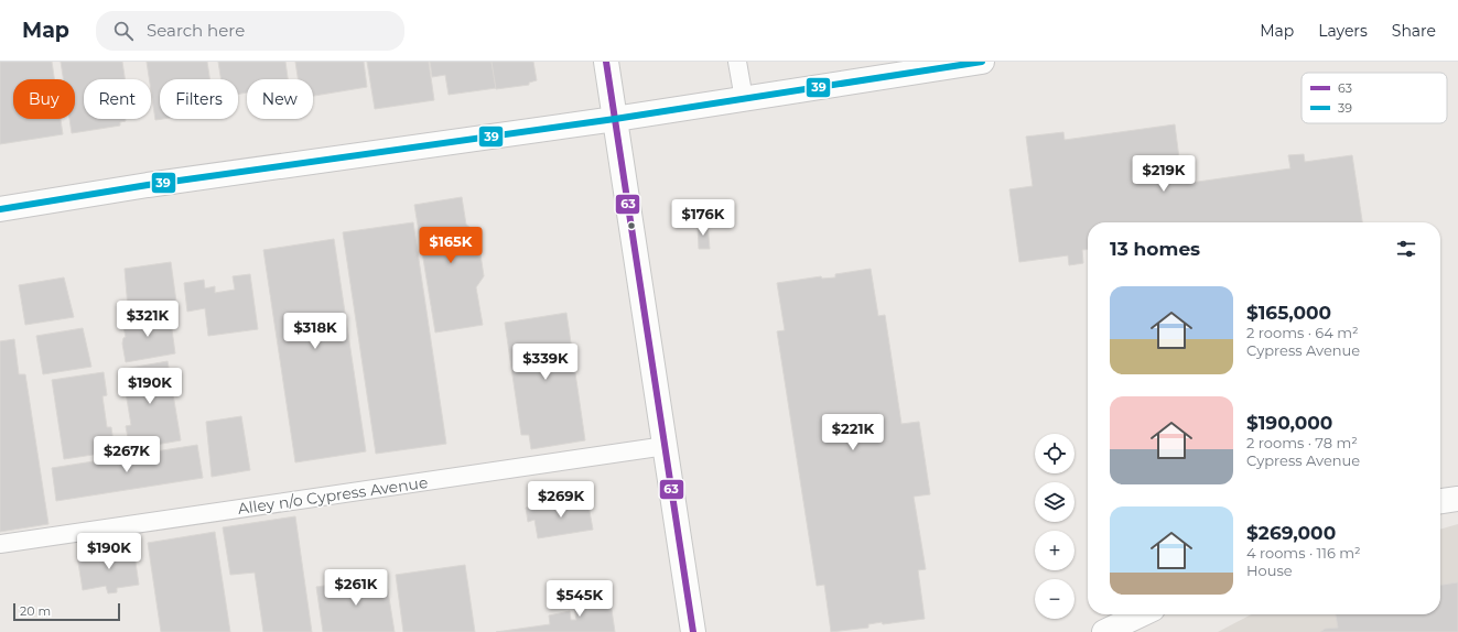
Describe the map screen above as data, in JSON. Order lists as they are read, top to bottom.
{
  "streets": {
    "lane": ["Alley n/o Cypress Avenue"]
  },
  "lines": ["transit line 63", "transit line 39"],
  "legend": ["63", "39"],
  "scale_bar": "20 m",
  "page": {
    "header": "Map",
    "search": "Search here",
    "nav": ["Map", "Layers", "Share"],
    "chip": [
      "Buy",
      "Rent",
      "Filters",
      "New"
    ],
    "price": [
      "$219K",
      "$176K",
      "$165K",
      "$321K",
      "$318K",
      "$339K",
      "$190K",
      "$221K",
      "$267K",
      "$269K",
      "$190K",
      "$261K",
      "$545K"
    ],
    "heading": "13 homes",
    "list": [
      {
        "name": "$165,000",
        "note": "2 rooms · 64 m² · Cypress Avenue"
      },
      {
        "name": "$190,000",
        "note": "2 rooms · 78 m² · Cypress Avenue"
      },
      {
        "name": "$269,000",
        "note": "4 rooms · 116 m² · House"
      }
    ],
    "map_buttons": ["+", "−"],
    "scale": "20 m"
  }
}
